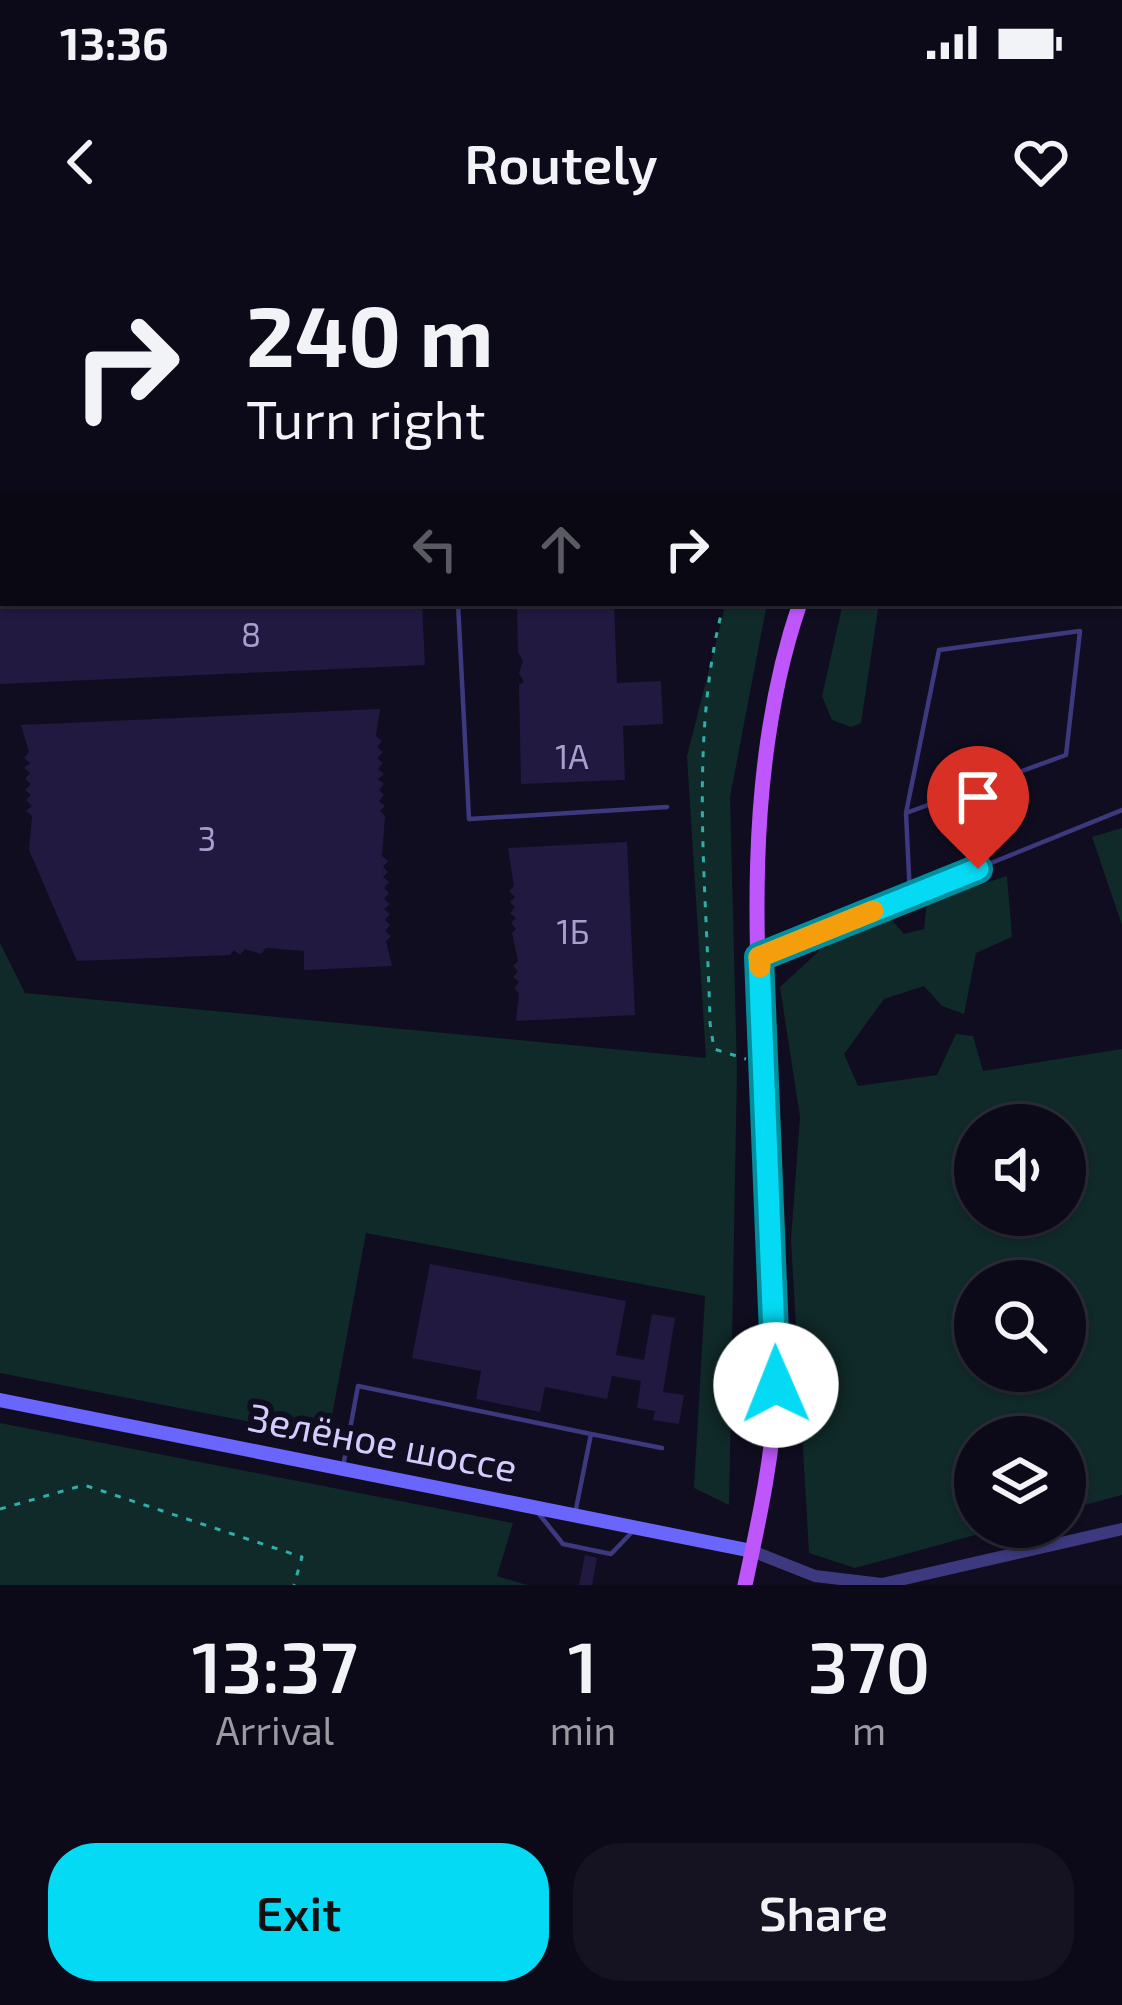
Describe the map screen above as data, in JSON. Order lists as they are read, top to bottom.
{
  "streets": {
    "main road": ["Зелёное шоссе"]
  },
  "house_numbers": [
    "8",
    "1А",
    "3",
    "1Б"
  ],
  "page": {
    "status": "13:36",
    "header": "Routely",
    "turn": ["240 m", "Turn right"],
    "eta": [
      "13:37",
      "Arrival",
      "1",
      "min",
      "370",
      "m"
    ],
    "buttons": ["Exit", "Share"]
  }
}
